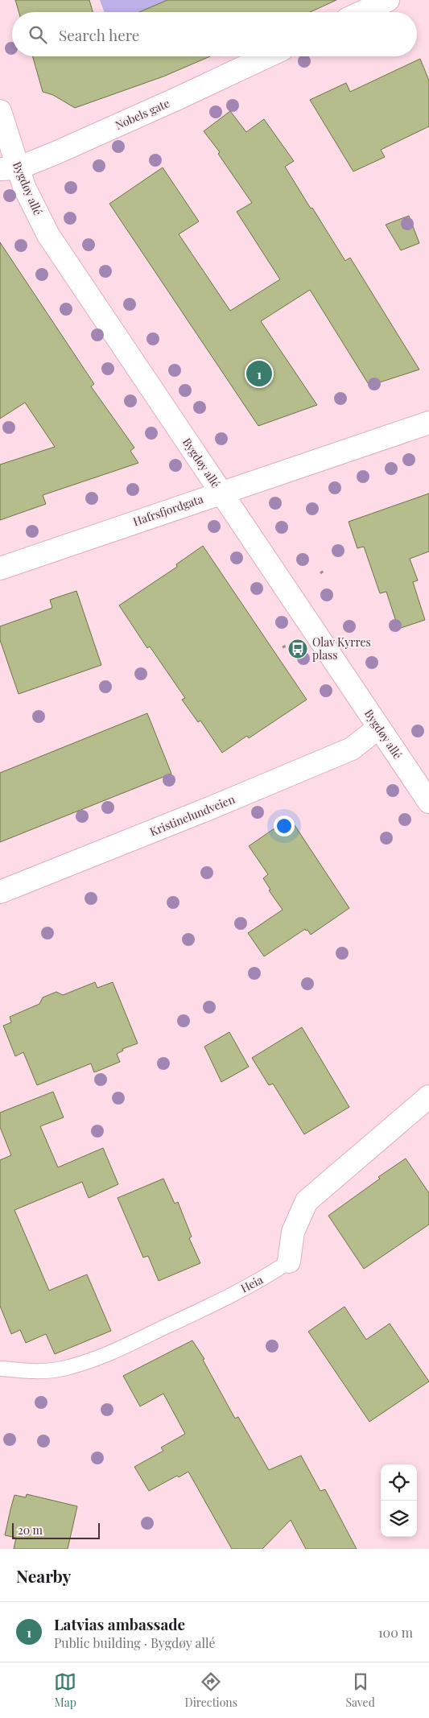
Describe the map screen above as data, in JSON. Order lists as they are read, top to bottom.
{
  "streets": {
    "street": [
      "Nobels gate",
      "Bygdøy allé",
      "Hafrsfjordgata",
      "Kristinelundveien",
      "Heia"
    ]
  },
  "crossings": [
    ["Nobels gate", "Bygdøy allé"],
    ["Bygdøy allé", "Hafrsfjordgata"],
    ["Bygdøy allé", "Kristinelundveien"]
  ],
  "places": {
    "bus stop": ["Olav Kyrres plass"]
  },
  "scale_bar": "20 m",
  "page": {
    "search": "Search here",
    "pins": "1",
    "scale": "20 m",
    "heading": "Nearby",
    "list": [
      {
        "mark": "1",
        "name": "Latvias ambassade",
        "note": "Public building · Bygdøy allé",
        "value": "100 m"
      }
    ],
    "nav": ["Map", "Directions", "Saved"]
  }
}
